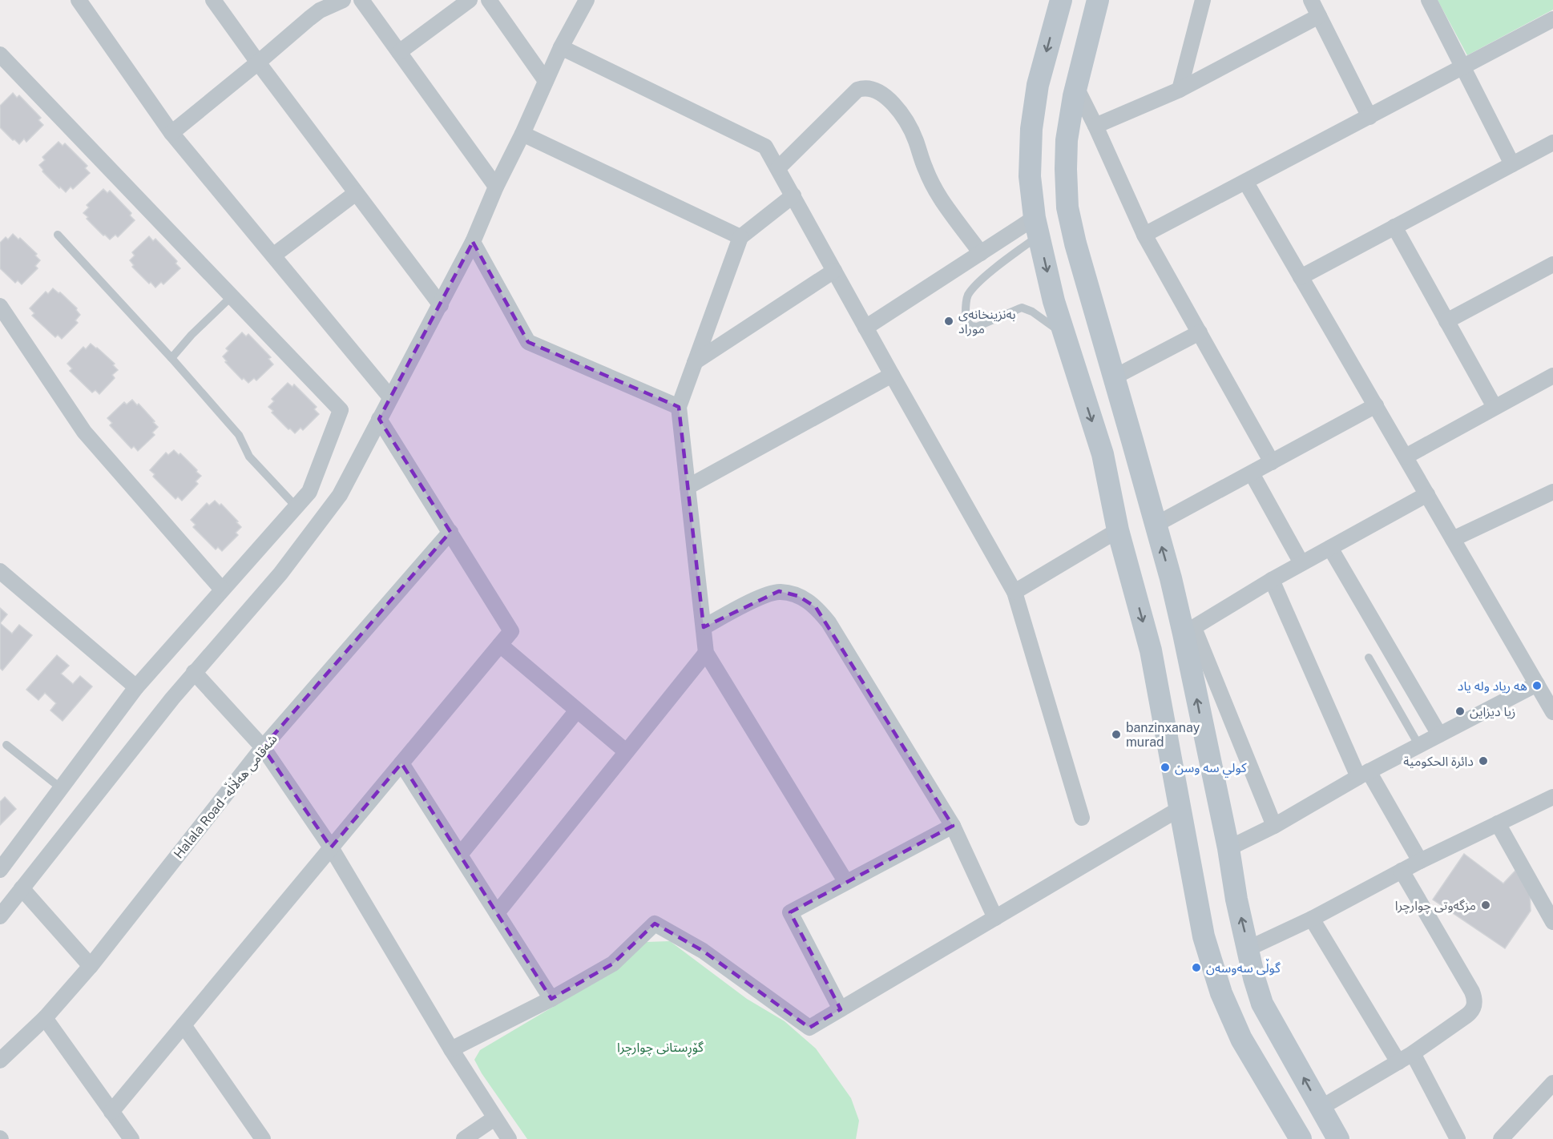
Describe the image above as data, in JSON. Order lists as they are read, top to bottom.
{
  "streets": {
    "street": ["Halala Road - شەقامی هەڵاڵە"]
  },
  "parks": ["گۆڕستانی چوارچرا"],
  "places": [
    "بەنزینخانەی موراد",
    "هه رياد وله ياد",
    "زیا دیزاین",
    "banzinxanay murad",
    "دائرة الحكومية",
    "كولي سه وسن",
    "مزگەوتی چوارچرا",
    "گوڵی سەوسەن"
  ]
}
